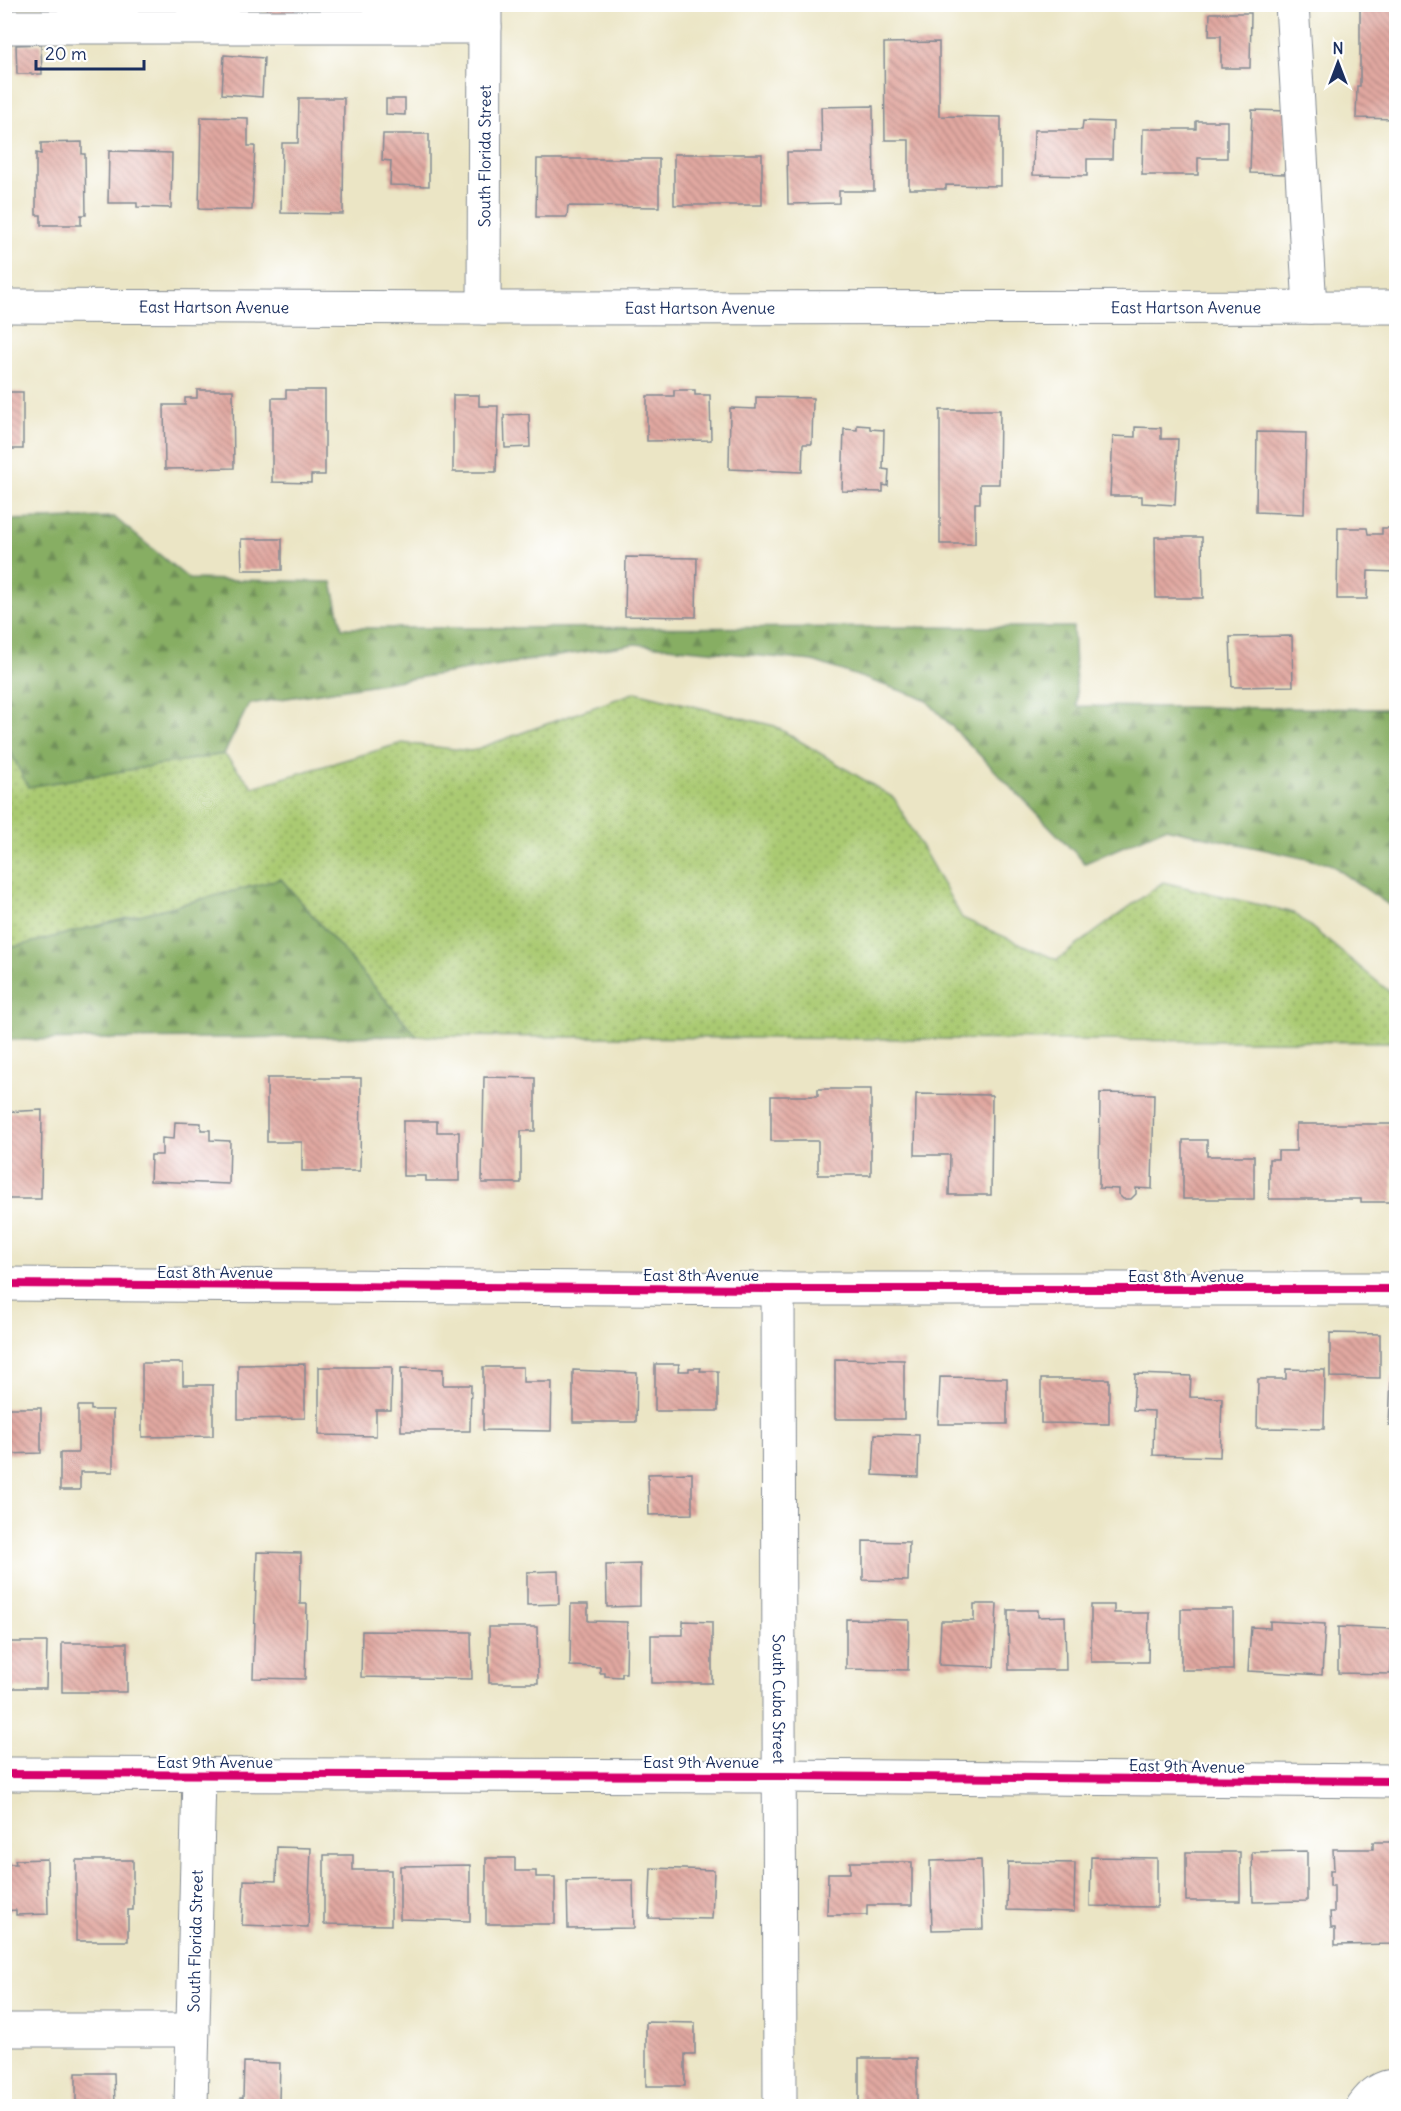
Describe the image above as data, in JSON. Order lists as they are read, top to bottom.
{
  "streets": {
    "street": [
      "South Florida Street",
      "East Hartson Avenue",
      "East 8th Avenue",
      "South Cuba Street",
      "East 9th Avenue"
    ]
  },
  "crossings": [
    ["South Florida Street", "East Hartson Avenue"],
    ["South Florida Street", "East 9th Avenue"],
    ["East 8th Avenue", "South Cuba Street"],
    ["South Cuba Street", "East 9th Avenue"]
  ],
  "scale_bar": "20 m",
  "north": "top"
}
